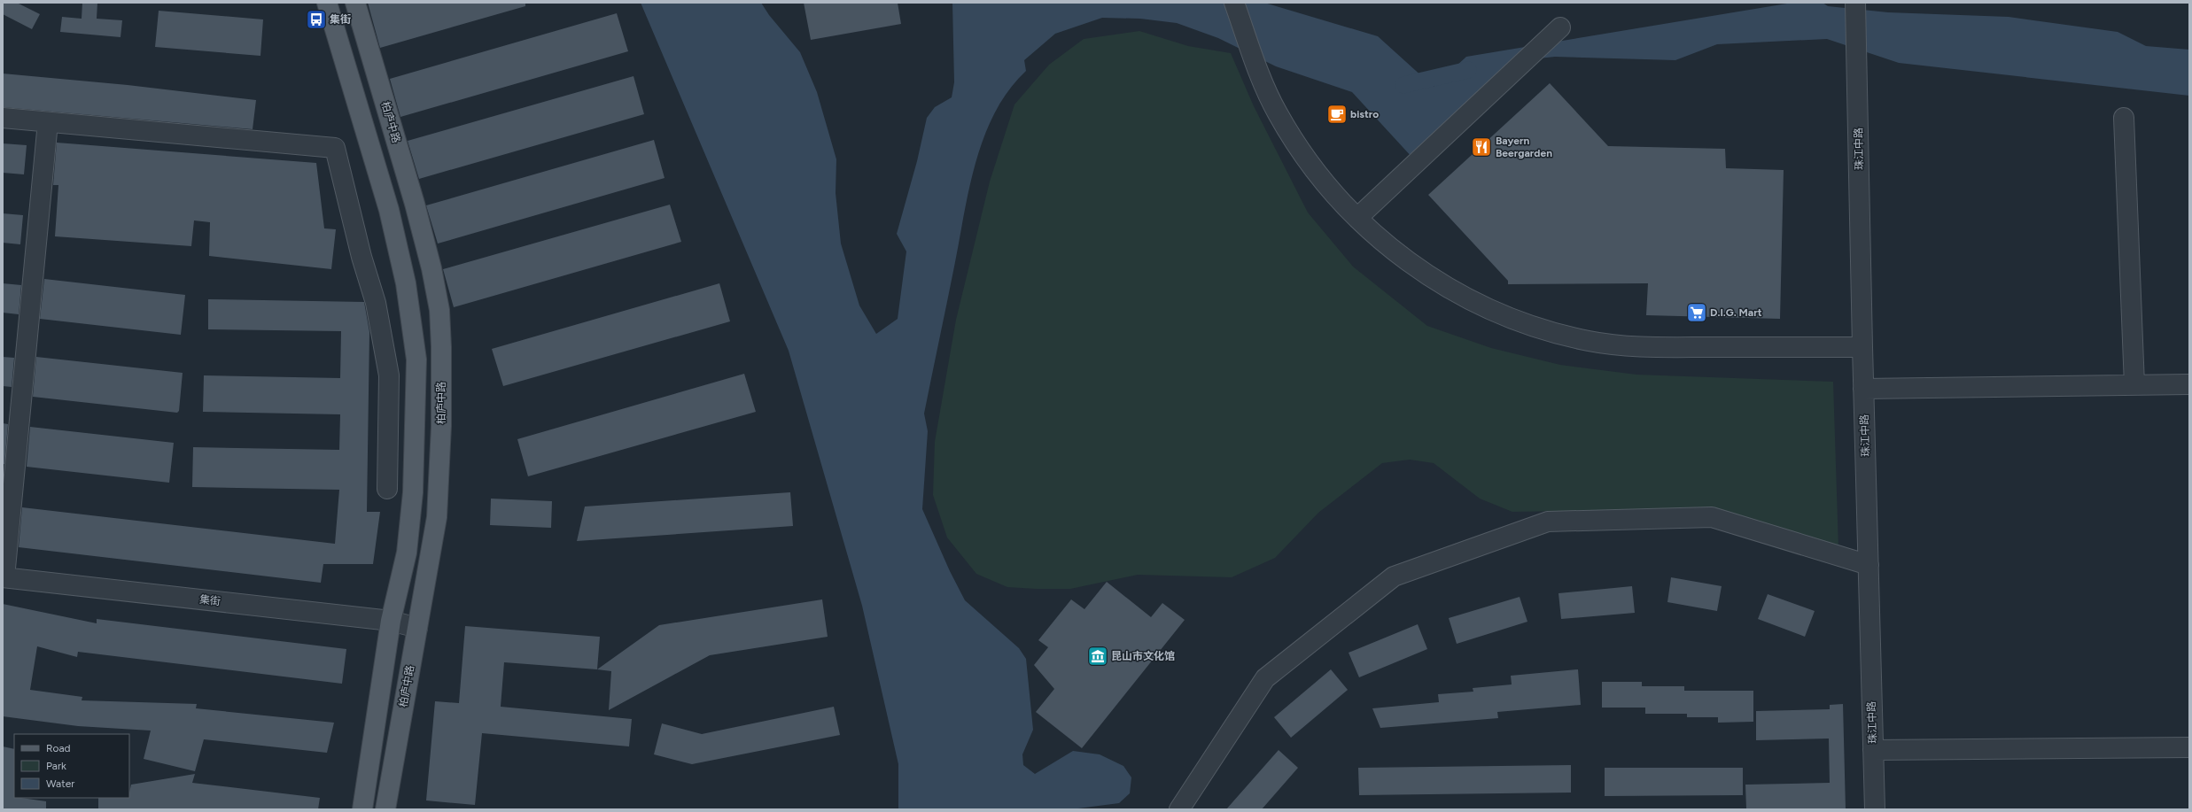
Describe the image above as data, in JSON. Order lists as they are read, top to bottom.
{
  "streets": {
    "main road": ["柏庐中路"],
    "street": ["珠江中路", "集街"]
  },
  "crossings": [
    ["柏庐中路", "集街"]
  ],
  "places": {
    "bus stop": ["集街"],
    "cafe": ["bistro"],
    "restaurant": ["Bayern Beergarden"],
    "supermarket": ["D.I.G. Mart"],
    "museum": ["昆山市文化馆"]
  },
  "legend": ["Road", "Park", "Water"]
}
